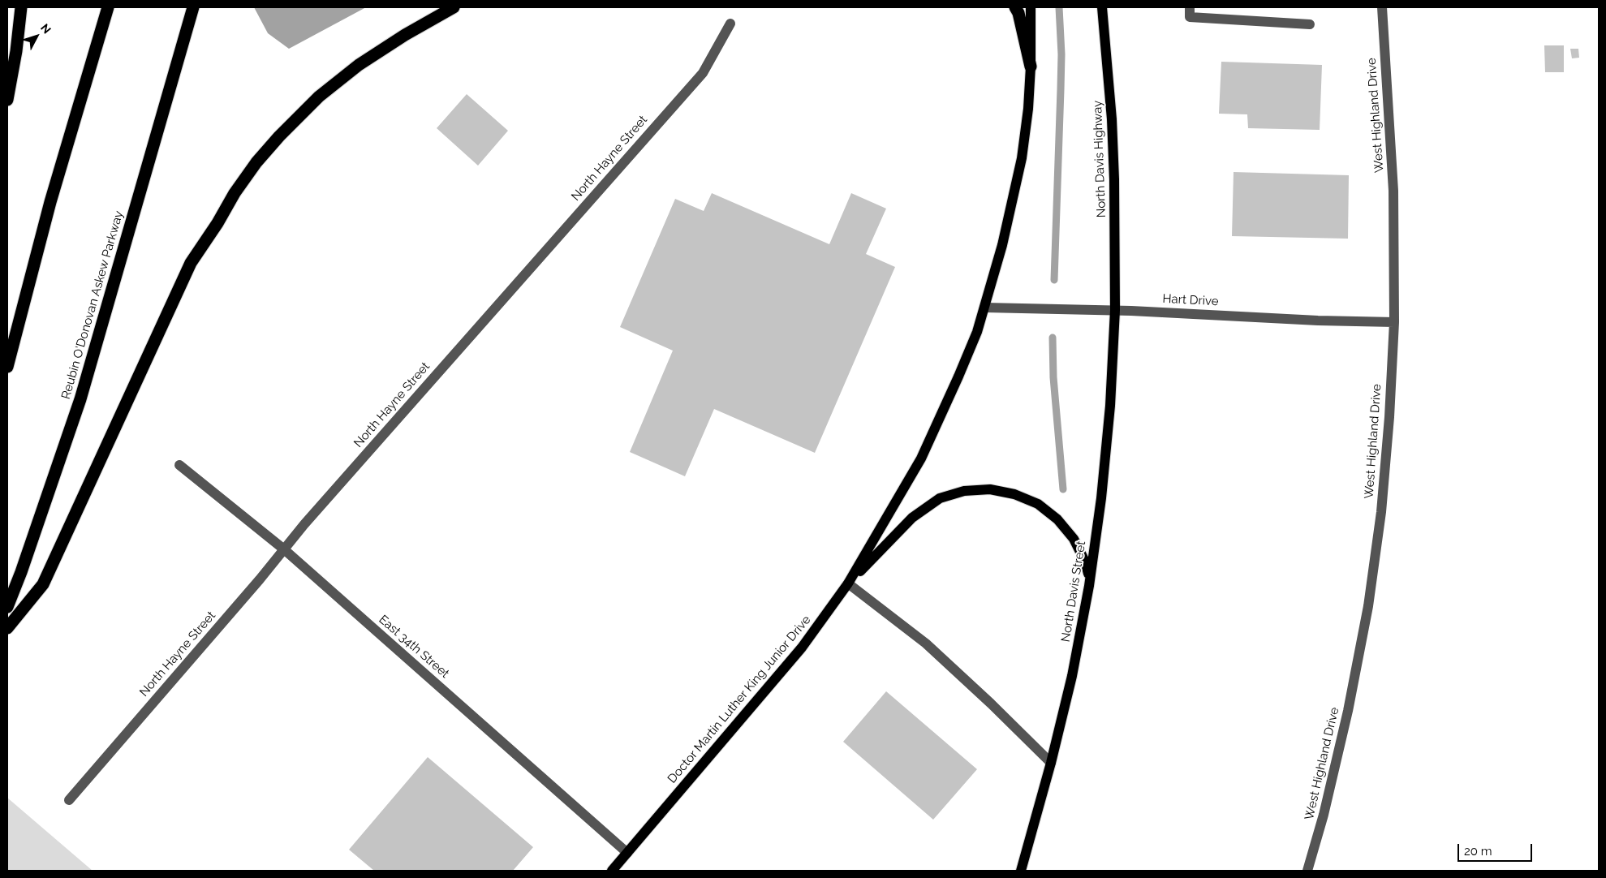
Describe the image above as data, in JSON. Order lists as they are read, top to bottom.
{
  "streets": {
    "highway": ["Reubin O'Donovan Askew Parkway"],
    "main road": ["North Davis Highway", "North Davis Street", "Doctor Martin Luther King Junior Drive"],
    "street": [
      "West Highland Drive",
      "North Hayne Street",
      "Hart Drive",
      "East 34th Street"
    ]
  },
  "crossings": [
    ["West Highland Drive", "Hart Drive"],
    ["North Hayne Street", "East 34th Street"],
    ["North Davis Highway", "Hart Drive"],
    ["North Davis Highway", "North Davis Street"],
    ["Hart Drive", "North Davis Street"],
    ["Hart Drive", "Doctor Martin Luther King Junior Drive"],
    ["East 34th Street", "Doctor Martin Luther King Junior Drive"]
  ],
  "scale_bar": "20 m",
  "north": "top right"
}
